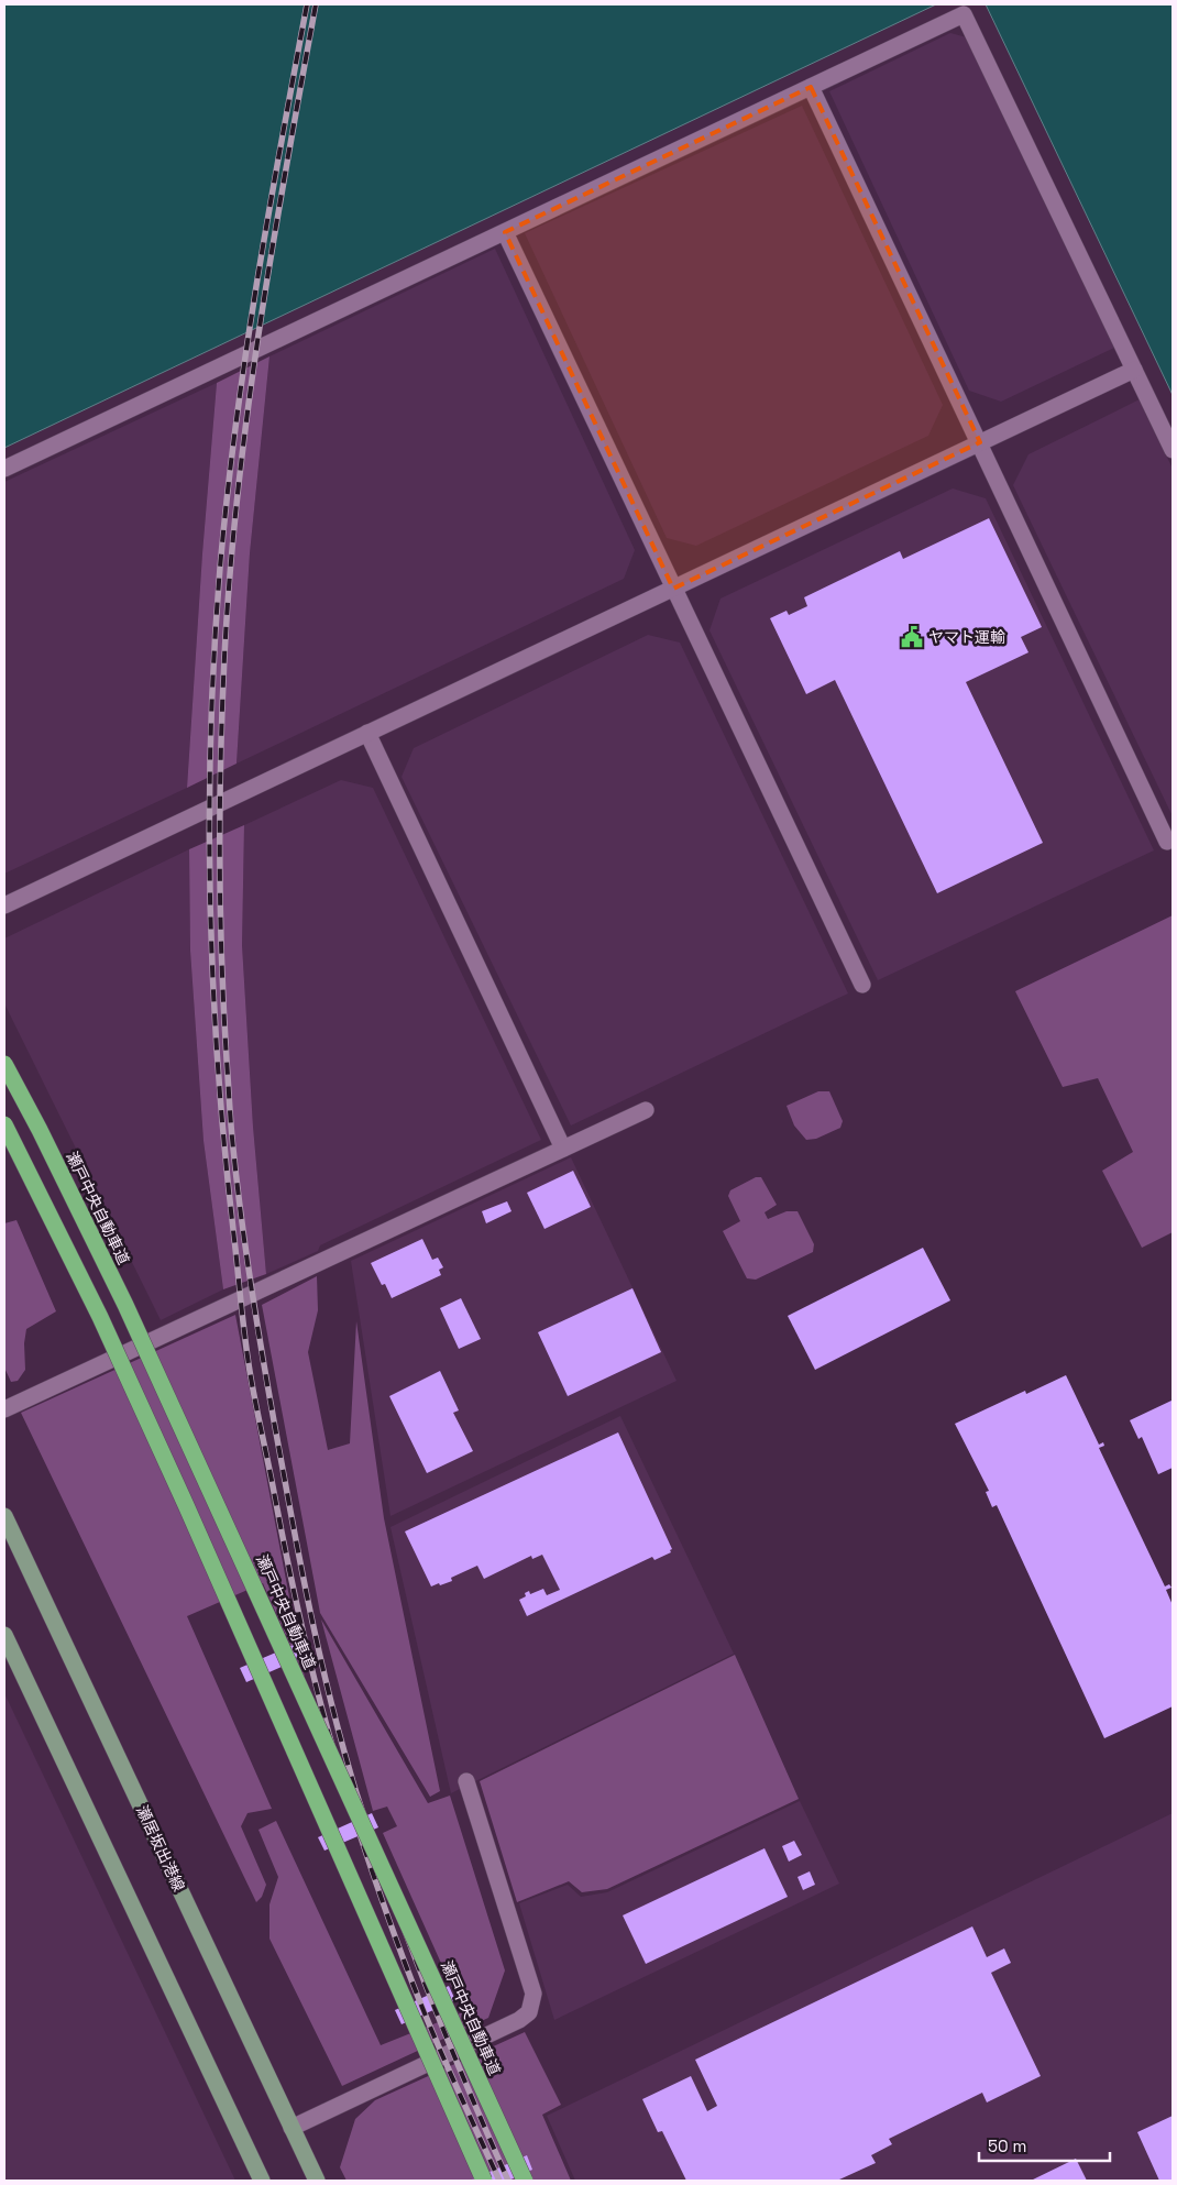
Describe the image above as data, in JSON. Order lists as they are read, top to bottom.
{
  "streets": {
    "highway": ["瀬戸中央自動車道"],
    "main road": ["瀬居坂出港線"]
  },
  "places": {
    "public building": ["ヤマト運輸"]
  },
  "scale_bar": "50 m"
}
